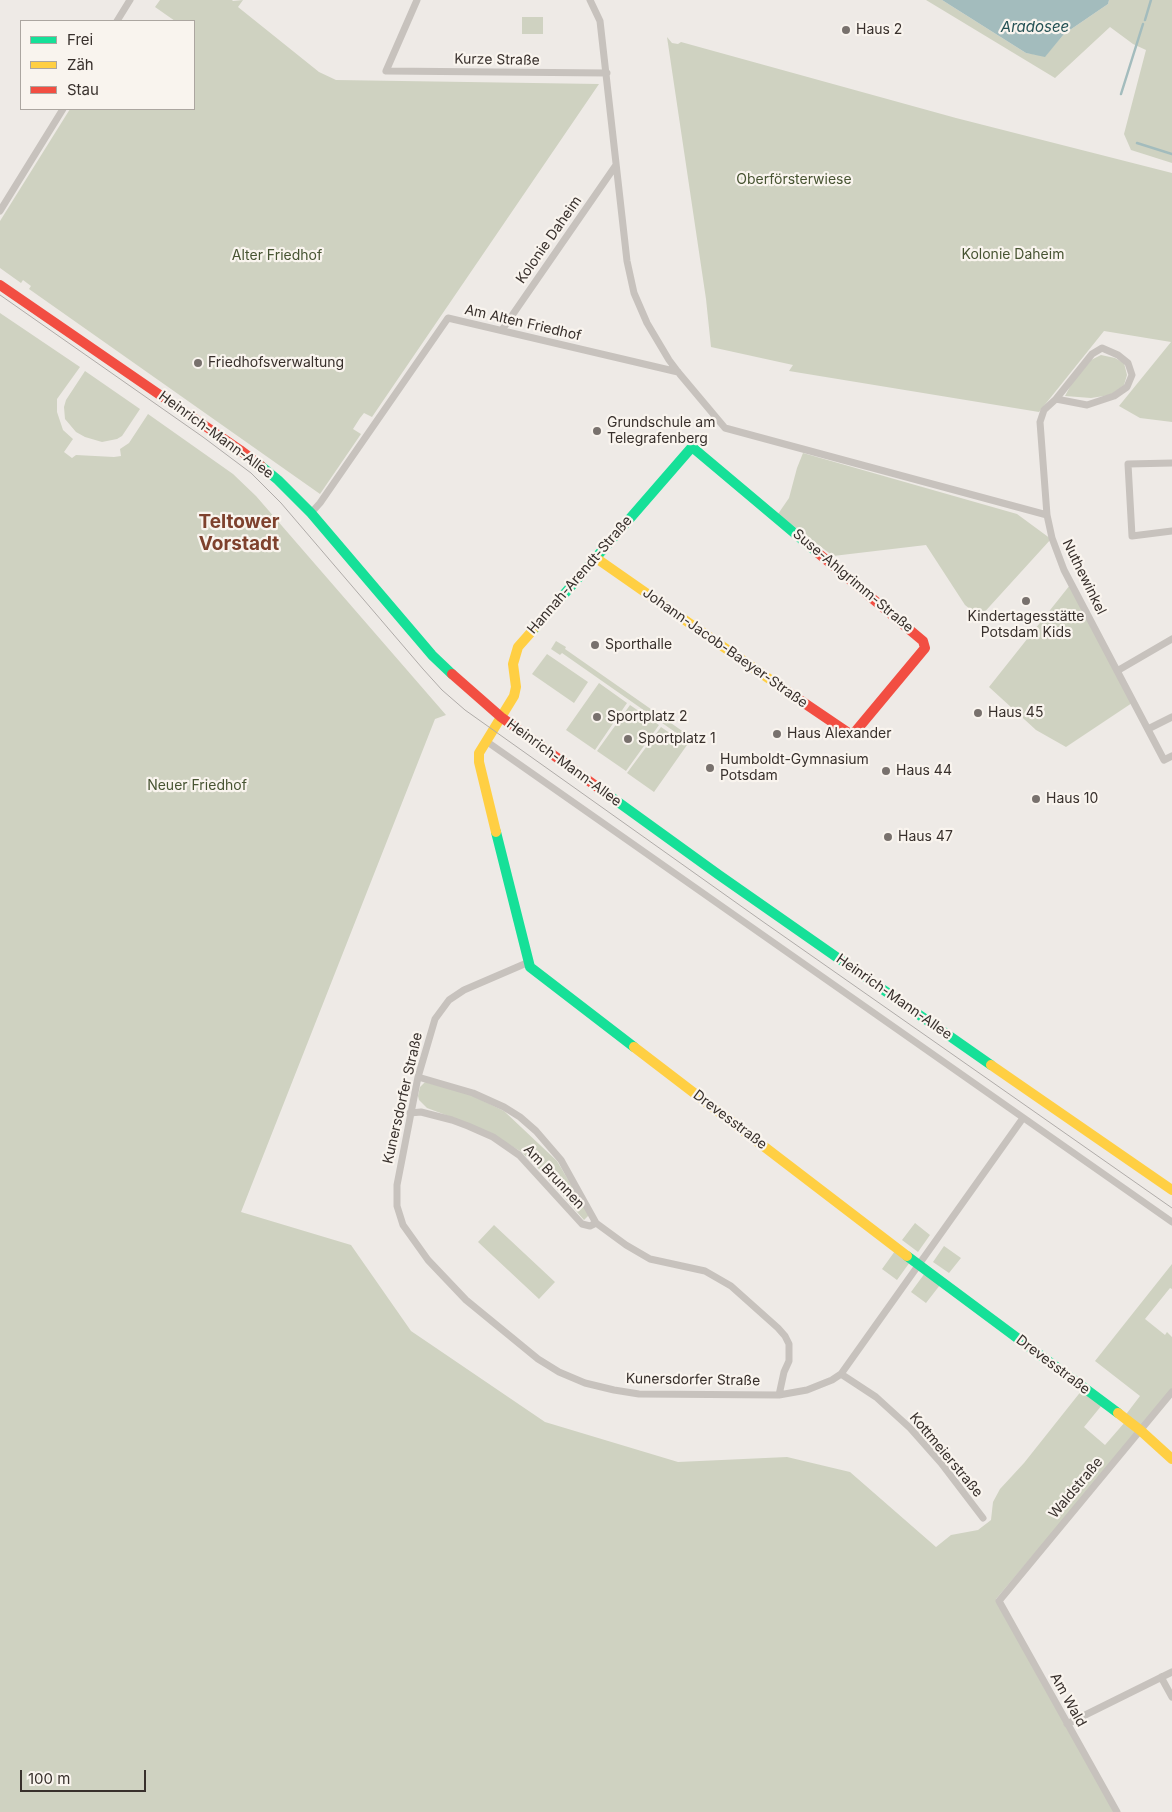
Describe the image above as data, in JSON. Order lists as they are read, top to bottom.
{
  "streets": {
    "street": [
      "Kurze Straße",
      "Kolonie Daheim",
      "Am Alten Friedhof",
      "Heinrich-Mann-Allee",
      "Hannah-Arendt-Straße",
      "Nuthewinkel",
      "Suse-Ahlgrimm-Straße",
      "Johann-Jacob-Baeyer-Straße",
      "Kunersdorfer Straße",
      "Drevesstraße",
      "Am Brunnen",
      "Kottmeierstraße",
      "Waldstraße",
      "Am Wald"
    ]
  },
  "crossings": [
    ["Kolonie Daheim", "Am Alten Friedhof"],
    ["Am Alten Friedhof", "Heinrich-Mann-Allee"],
    ["Heinrich-Mann-Allee", "Hannah-Arendt-Straße"],
    ["Heinrich-Mann-Allee", "Kunersdorfer Straße"],
    ["Heinrich-Mann-Allee", "Drevesstraße"],
    ["Hannah-Arendt-Straße", "Suse-Ahlgrimm-Straße"],
    ["Hannah-Arendt-Straße", "Johann-Jacob-Baeyer-Straße"],
    ["Hannah-Arendt-Straße", "Drevesstraße"],
    ["Suse-Ahlgrimm-Straße", "Johann-Jacob-Baeyer-Straße"],
    ["Kunersdorfer Straße", "Drevesstraße"],
    ["Kunersdorfer Straße", "Am Brunnen"],
    ["Kunersdorfer Straße", "Kottmeierstraße"],
    ["Drevesstraße", "Waldstraße"],
    ["Waldstraße", "Am Wald"]
  ],
  "districts": ["Teltower Vorstadt"],
  "water": ["Aradosee"],
  "parks": [
    "Oberförsterwiese",
    "Kolonie Daheim",
    "Alter Friedhof",
    "Neuer Friedhof"
  ],
  "places": [
    "Haus 2",
    "Friedhofsverwaltung",
    "Grundschule am Telegrafenberg",
    "Kindertagesstätte Potsdam Kids",
    "Sporthalle",
    "Haus 45",
    "Sportplatz 2",
    "Haus Alexander",
    "Sportplatz 1",
    "Humboldt-Gymnasium Potsdam",
    "Haus 44",
    "Haus 10",
    "Haus 47"
  ],
  "legend": ["Frei", "Zäh", "Stau"],
  "scale_bar": "100 m"
}
